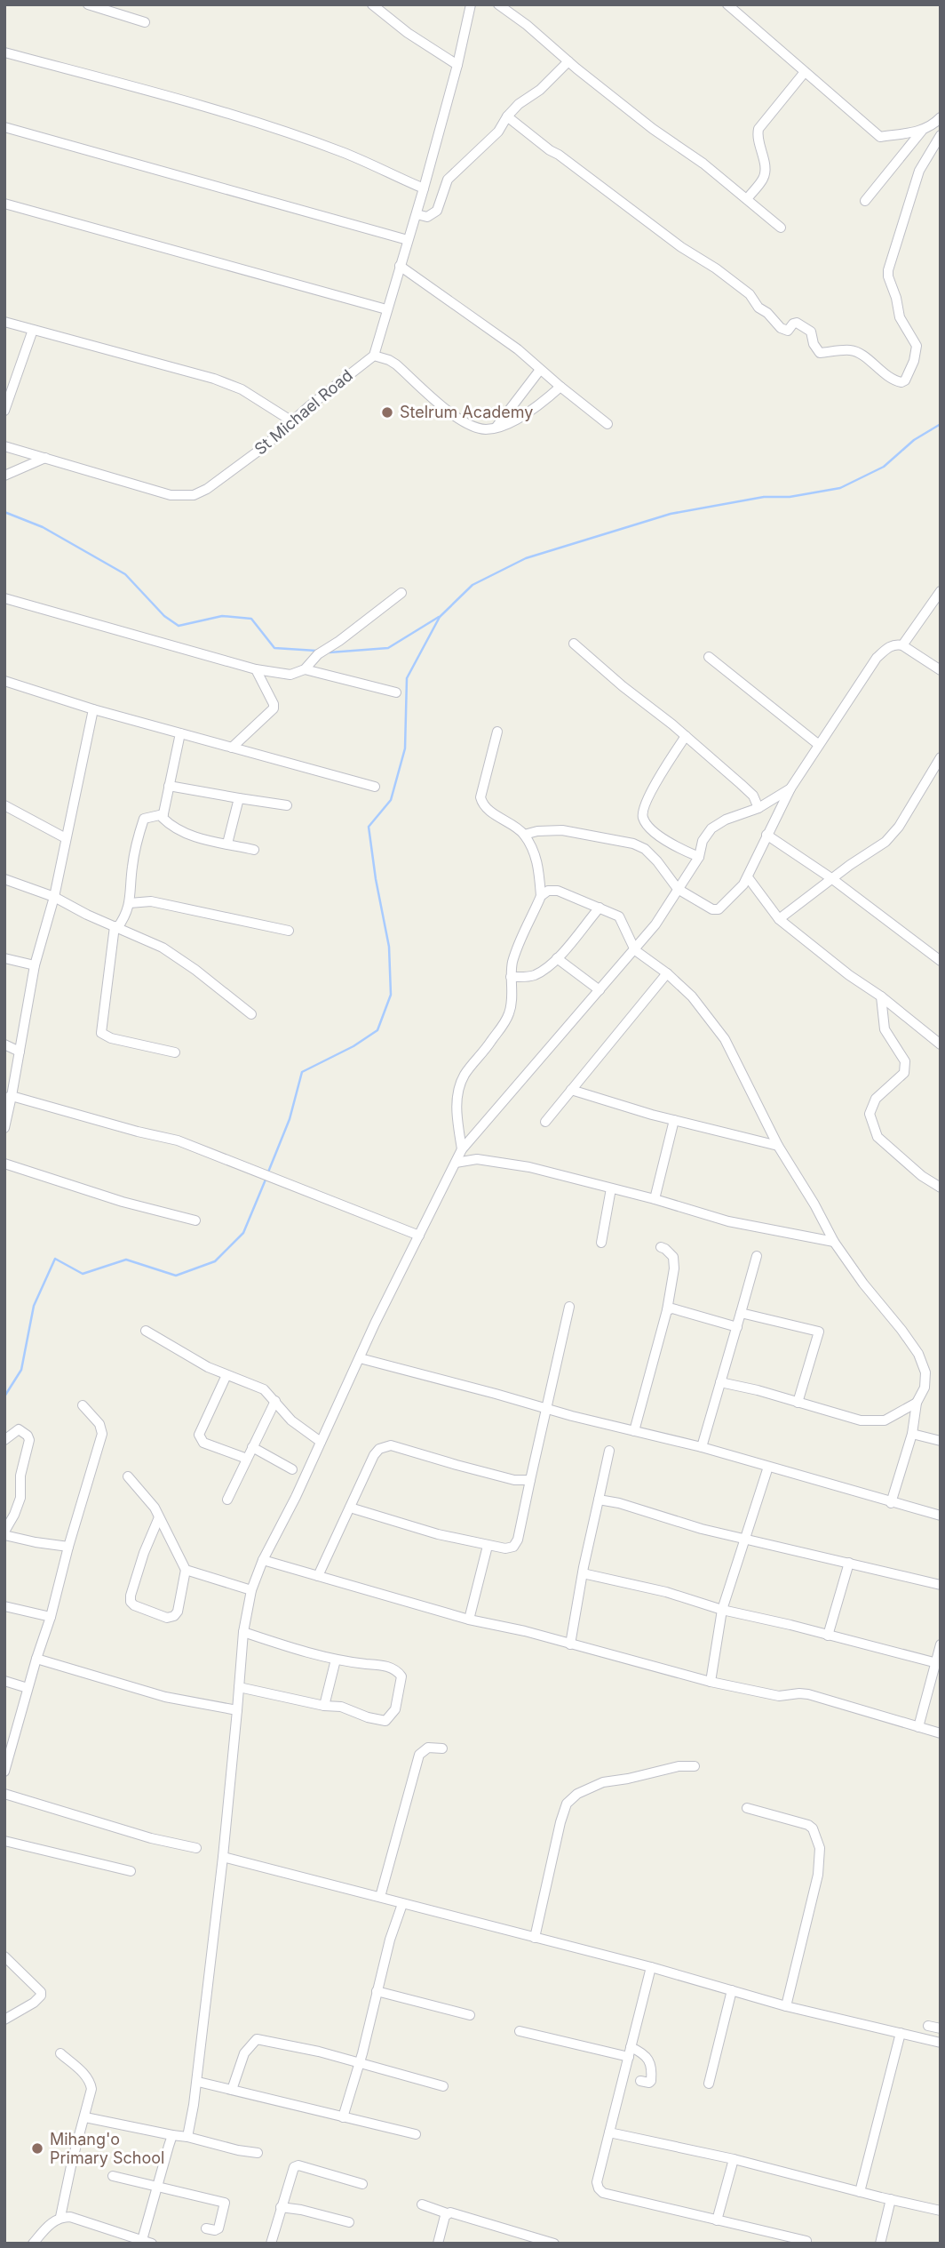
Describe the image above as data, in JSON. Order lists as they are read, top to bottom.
{
  "streets": {
    "street": ["St Michael Road"]
  },
  "places": ["Stelrum Academy", "Mihang'o Primary School"]
}
